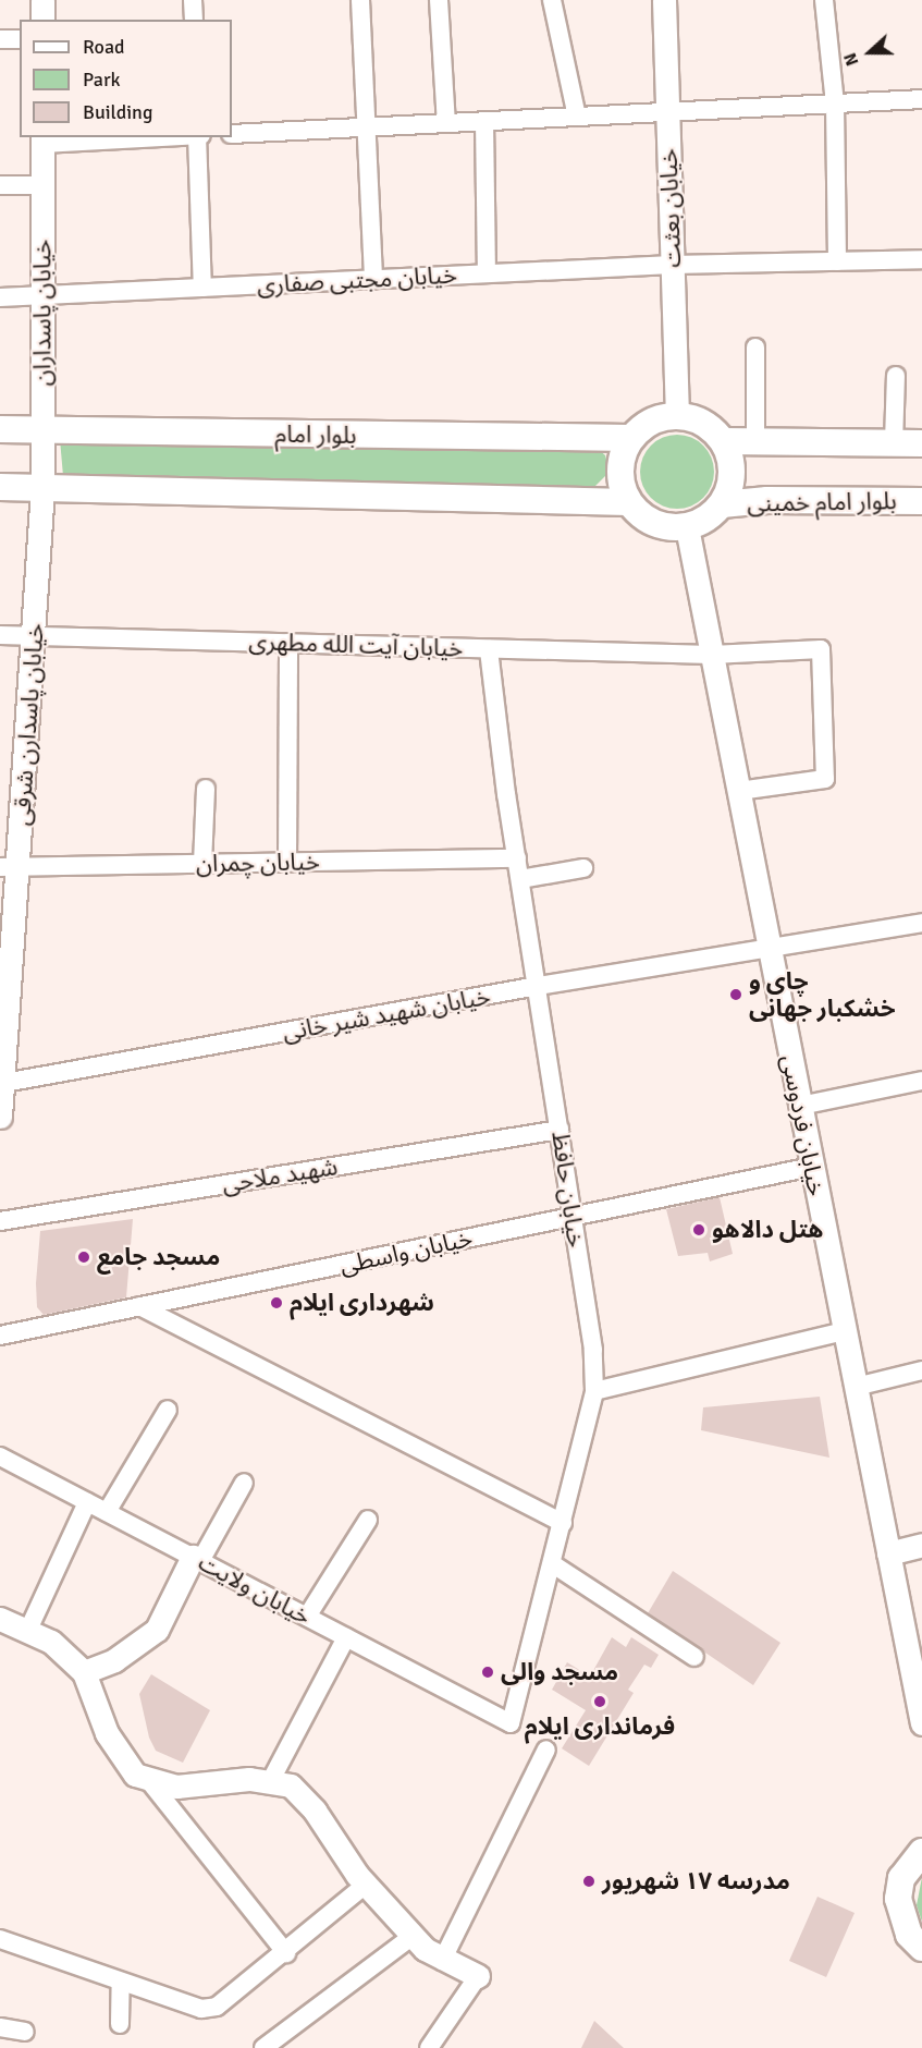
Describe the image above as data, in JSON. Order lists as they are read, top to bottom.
{
  "streets": {
    "main road": ["بلوار امام", "بلوار امام خمینی"],
    "street": [
      "خیابان بعثت",
      "خیابان مجتبی صفاری",
      "خیابان پاسداران",
      "خیابان آیت الله مطهری",
      "خیابان پاسدارن شرقی",
      "خیابان چمران",
      "خیابان شهید شیر خانی",
      "خیابان فردوسی",
      "شهید ملاحی",
      "خیابان حافظ",
      "خیابان واسطی",
      "خیابان ولایت"
    ]
  },
  "crossings": [
    ["خیابان بعثت", "خیابان مجتبی صفاری"],
    ["خیابان بعثت", "بلوار امام"],
    ["خیابان بعثت", "بلوار امام خمینی"],
    ["خیابان بعثت", "خیابان فردوسی"],
    ["خیابان مجتبی صفاری", "خیابان پاسداران"],
    ["خیابان پاسداران", "بلوار امام"],
    ["خیابان پاسداران", "خیابان پاسدارن شرقی"],
    ["بلوار امام", "بلوار امام خمینی"],
    ["بلوار امام", "خیابان فردوسی"],
    ["بلوار امام خمینی", "خیابان فردوسی"],
    ["خیابان آیت الله مطهری", "خیابان پاسدارن شرقی"],
    ["خیابان آیت الله مطهری", "خیابان فردوسی"],
    ["خیابان آیت الله مطهری", "خیابان حافظ"],
    ["خیابان پاسدارن شرقی", "خیابان چمران"],
    ["خیابان پاسدارن شرقی", "خیابان شهید شیر خانی"],
    ["خیابان چمران", "خیابان حافظ"],
    ["خیابان شهید شیر خانی", "خیابان فردوسی"],
    ["خیابان شهید شیر خانی", "خیابان حافظ"],
    ["خیابان فردوسی", "خیابان واسطی"],
    ["شهید ملاحی", "خیابان حافظ"],
    ["خیابان حافظ", "خیابان واسطی"],
    ["خیابان حافظ", "خیابان ولایت"]
  ],
  "places": [
    "چای و خشکبار جهانی",
    "هتل دالاهو",
    "مسجد جامع",
    "شهرداری ایلام",
    "مسجد والی",
    "فرمانداری ایلام",
    "مدرسه ۱۷ شهریور"
  ],
  "legend": ["Road", "Park", "Building"],
  "north": "left"
}
